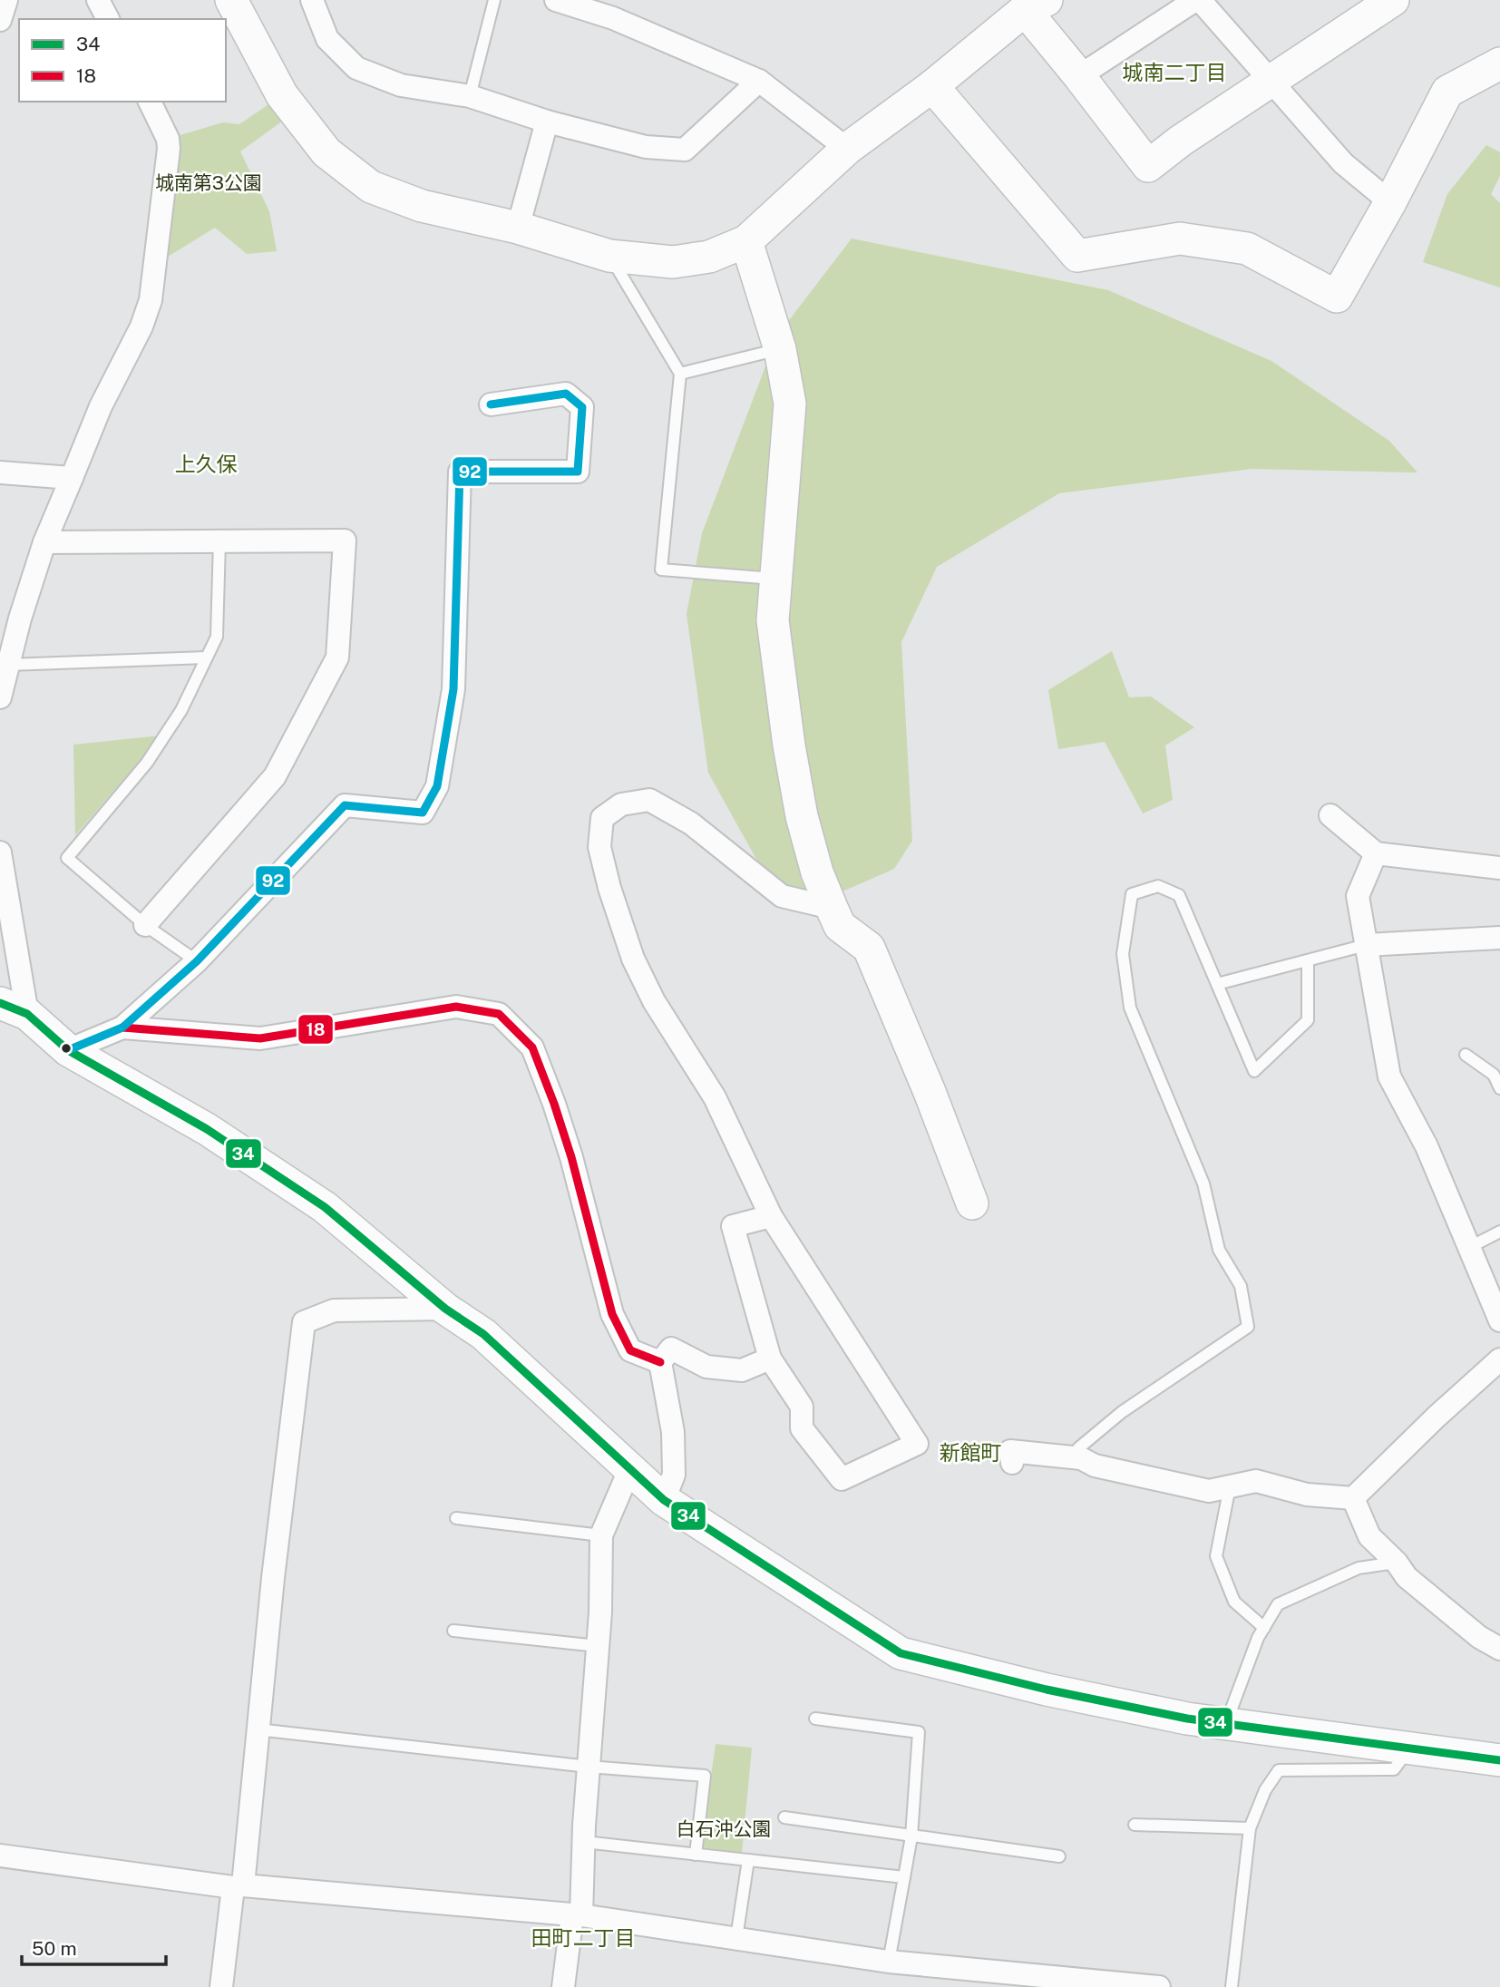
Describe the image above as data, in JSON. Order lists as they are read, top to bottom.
{
  "districts": [
    "城南二丁目",
    "上久保",
    "新館町",
    "田町二丁目"
  ],
  "parks": ["城南第3公園", "白石沖公園"],
  "lines": ["transit line 92", "transit line 34", "transit line 18"],
  "legend": ["34", "18"],
  "scale_bar": "50 m"
}
